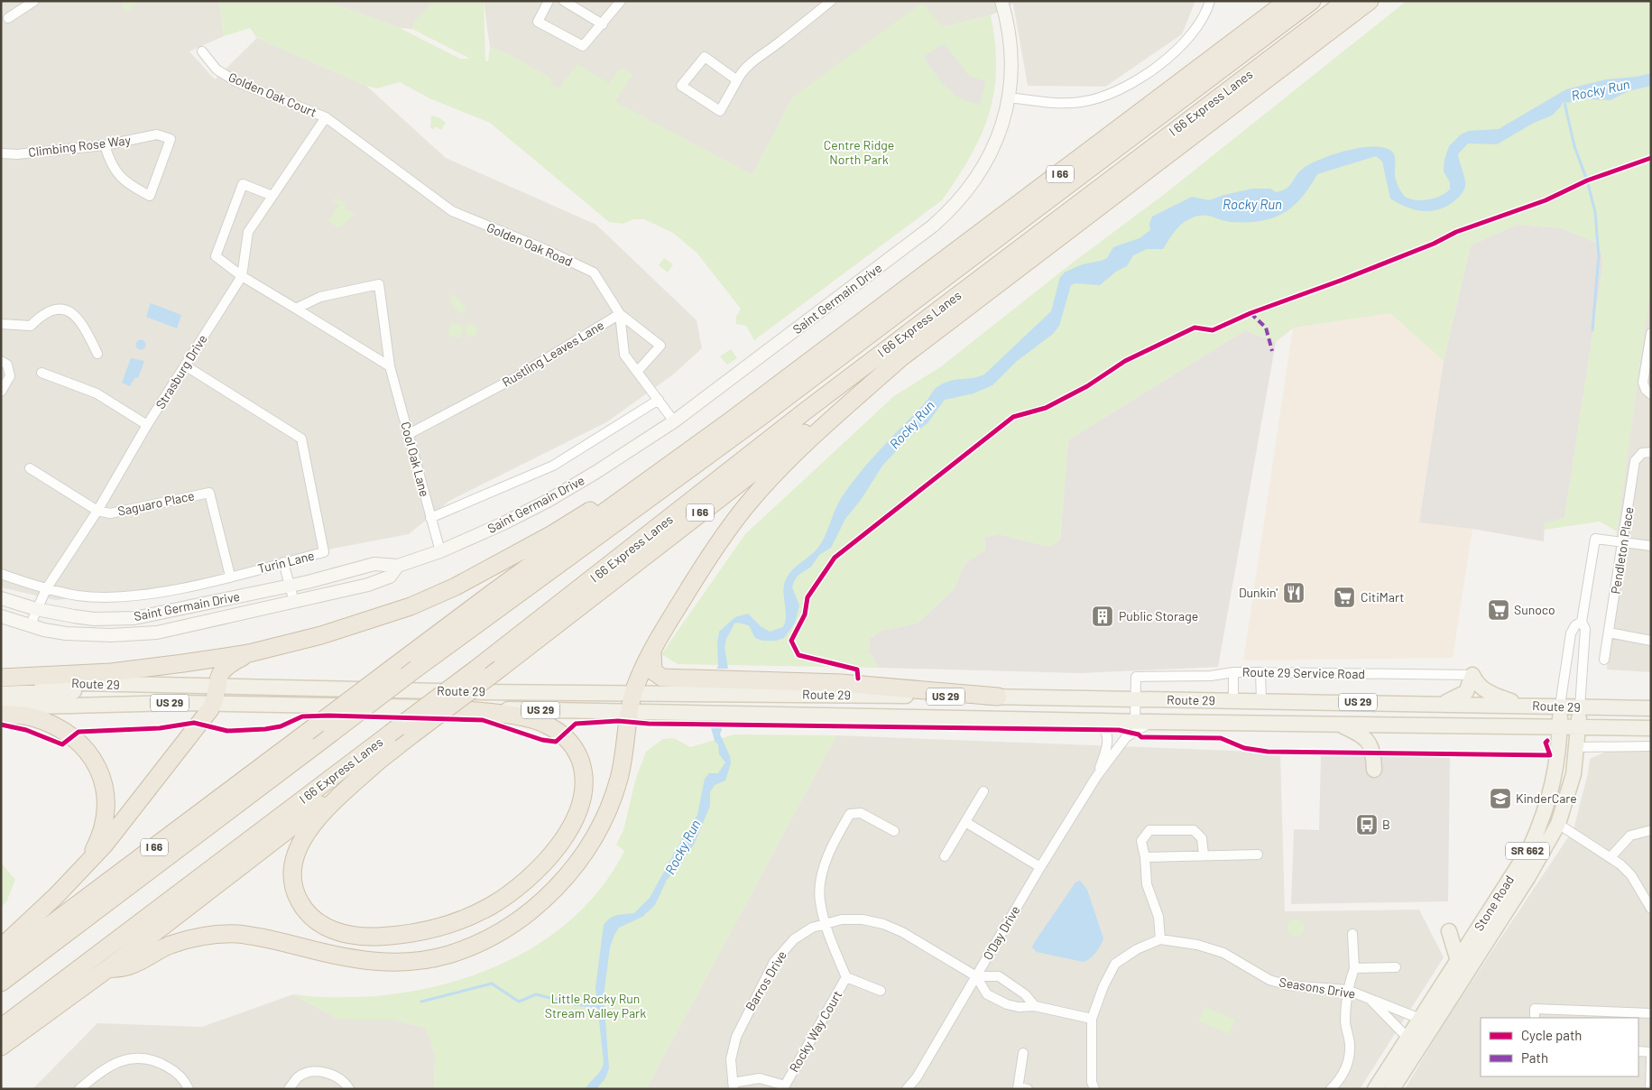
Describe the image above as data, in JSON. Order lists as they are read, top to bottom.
{
  "streets": {
    "highway": ["I 66 Express Lanes", "I 66"],
    "main road": [
      "Route 29",
      "US 29",
      "SR 662",
      "Stone Road"
    ],
    "street": [
      "Golden Oak Court",
      "Climbing Rose Way",
      "Golden Oak Road",
      "Saint Germain Drive",
      "Rustling Leaves Lane",
      "Strasburg Drive",
      "Cool Oak Lane",
      "Saguaro Place",
      "Pendleton Place",
      "Turin Lane",
      "Route 29 Service Road",
      "O'Day Drive",
      "Barros Drive",
      "Seasons Drive",
      "Rocky Way Court"
    ]
  },
  "crossings": [
    ["Golden Oak Court", "Golden Oak Road"],
    ["Golden Oak Court", "Strasburg Drive"],
    ["Golden Oak Road", "Saint Germain Drive"],
    ["Golden Oak Road", "Rustling Leaves Lane"],
    ["Golden Oak Road", "Strasburg Drive"],
    ["Saint Germain Drive", "Strasburg Drive"],
    ["Saint Germain Drive", "Cool Oak Lane"],
    ["Rustling Leaves Lane", "Cool Oak Lane"],
    ["Strasburg Drive", "Saguaro Place"],
    ["Strasburg Drive", "Turin Lane"],
    ["Saguaro Place", "Turin Lane"],
    ["Pendleton Place", "Stone Road"],
    ["Route 29 Service Road", "Route 29"],
    ["Route 29", "Stone Road"],
    ["Route 29", "O'Day Drive"],
    ["Stone Road", "Seasons Drive"],
    ["O'Day Drive", "Barros Drive"],
    ["Barros Drive", "Rocky Way Court"]
  ],
  "water": ["Rocky Run"],
  "parks": ["Centre Ridge North Park", "Little Rocky Run Stream Valley Park"],
  "places": {
    "restaurant": ["Dunkin'"],
    "supermarket": ["CitiMart", "Sunoco"],
    "building": ["Public Storage"],
    "school or university": ["KinderCare"],
    "bus stop": ["B"]
  },
  "legend": ["Cycle path", "Path"]
}
